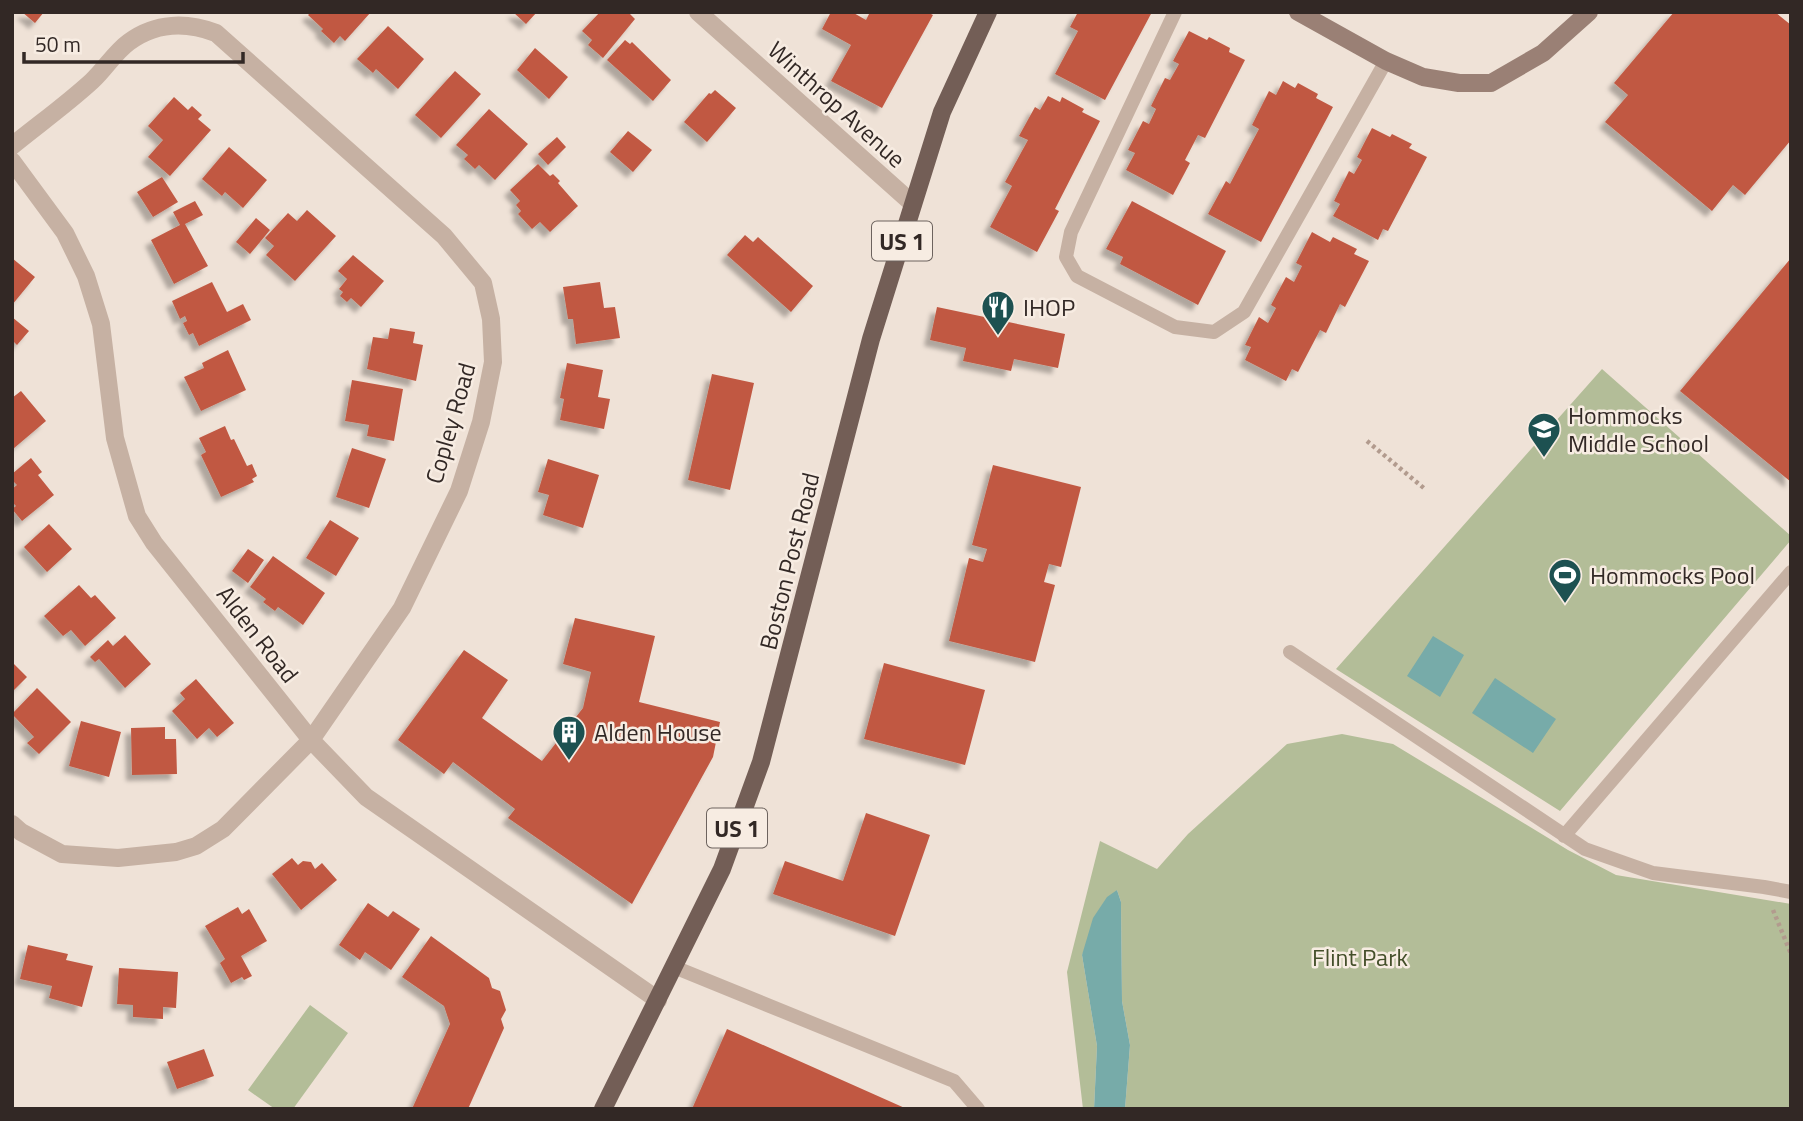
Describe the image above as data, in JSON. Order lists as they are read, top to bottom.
{
  "streets": {
    "main road": ["US 1", "Boston Post Road"],
    "street": ["Winthrop Avenue", "Copley Road", "Alden Road"]
  },
  "crossings": [
    ["Winthrop Avenue", "Boston Post Road"],
    ["Copley Road", "Alden Road"],
    ["Boston Post Road", "Alden Road"]
  ],
  "parks": ["Flint Park"],
  "places": {
    "restaurant": ["IHOP"],
    "school or university": ["Hommocks Middle School"],
    "sports": ["Hommocks Pool"],
    "building": ["Alden House"]
  },
  "scale_bar": "50 m"
}
